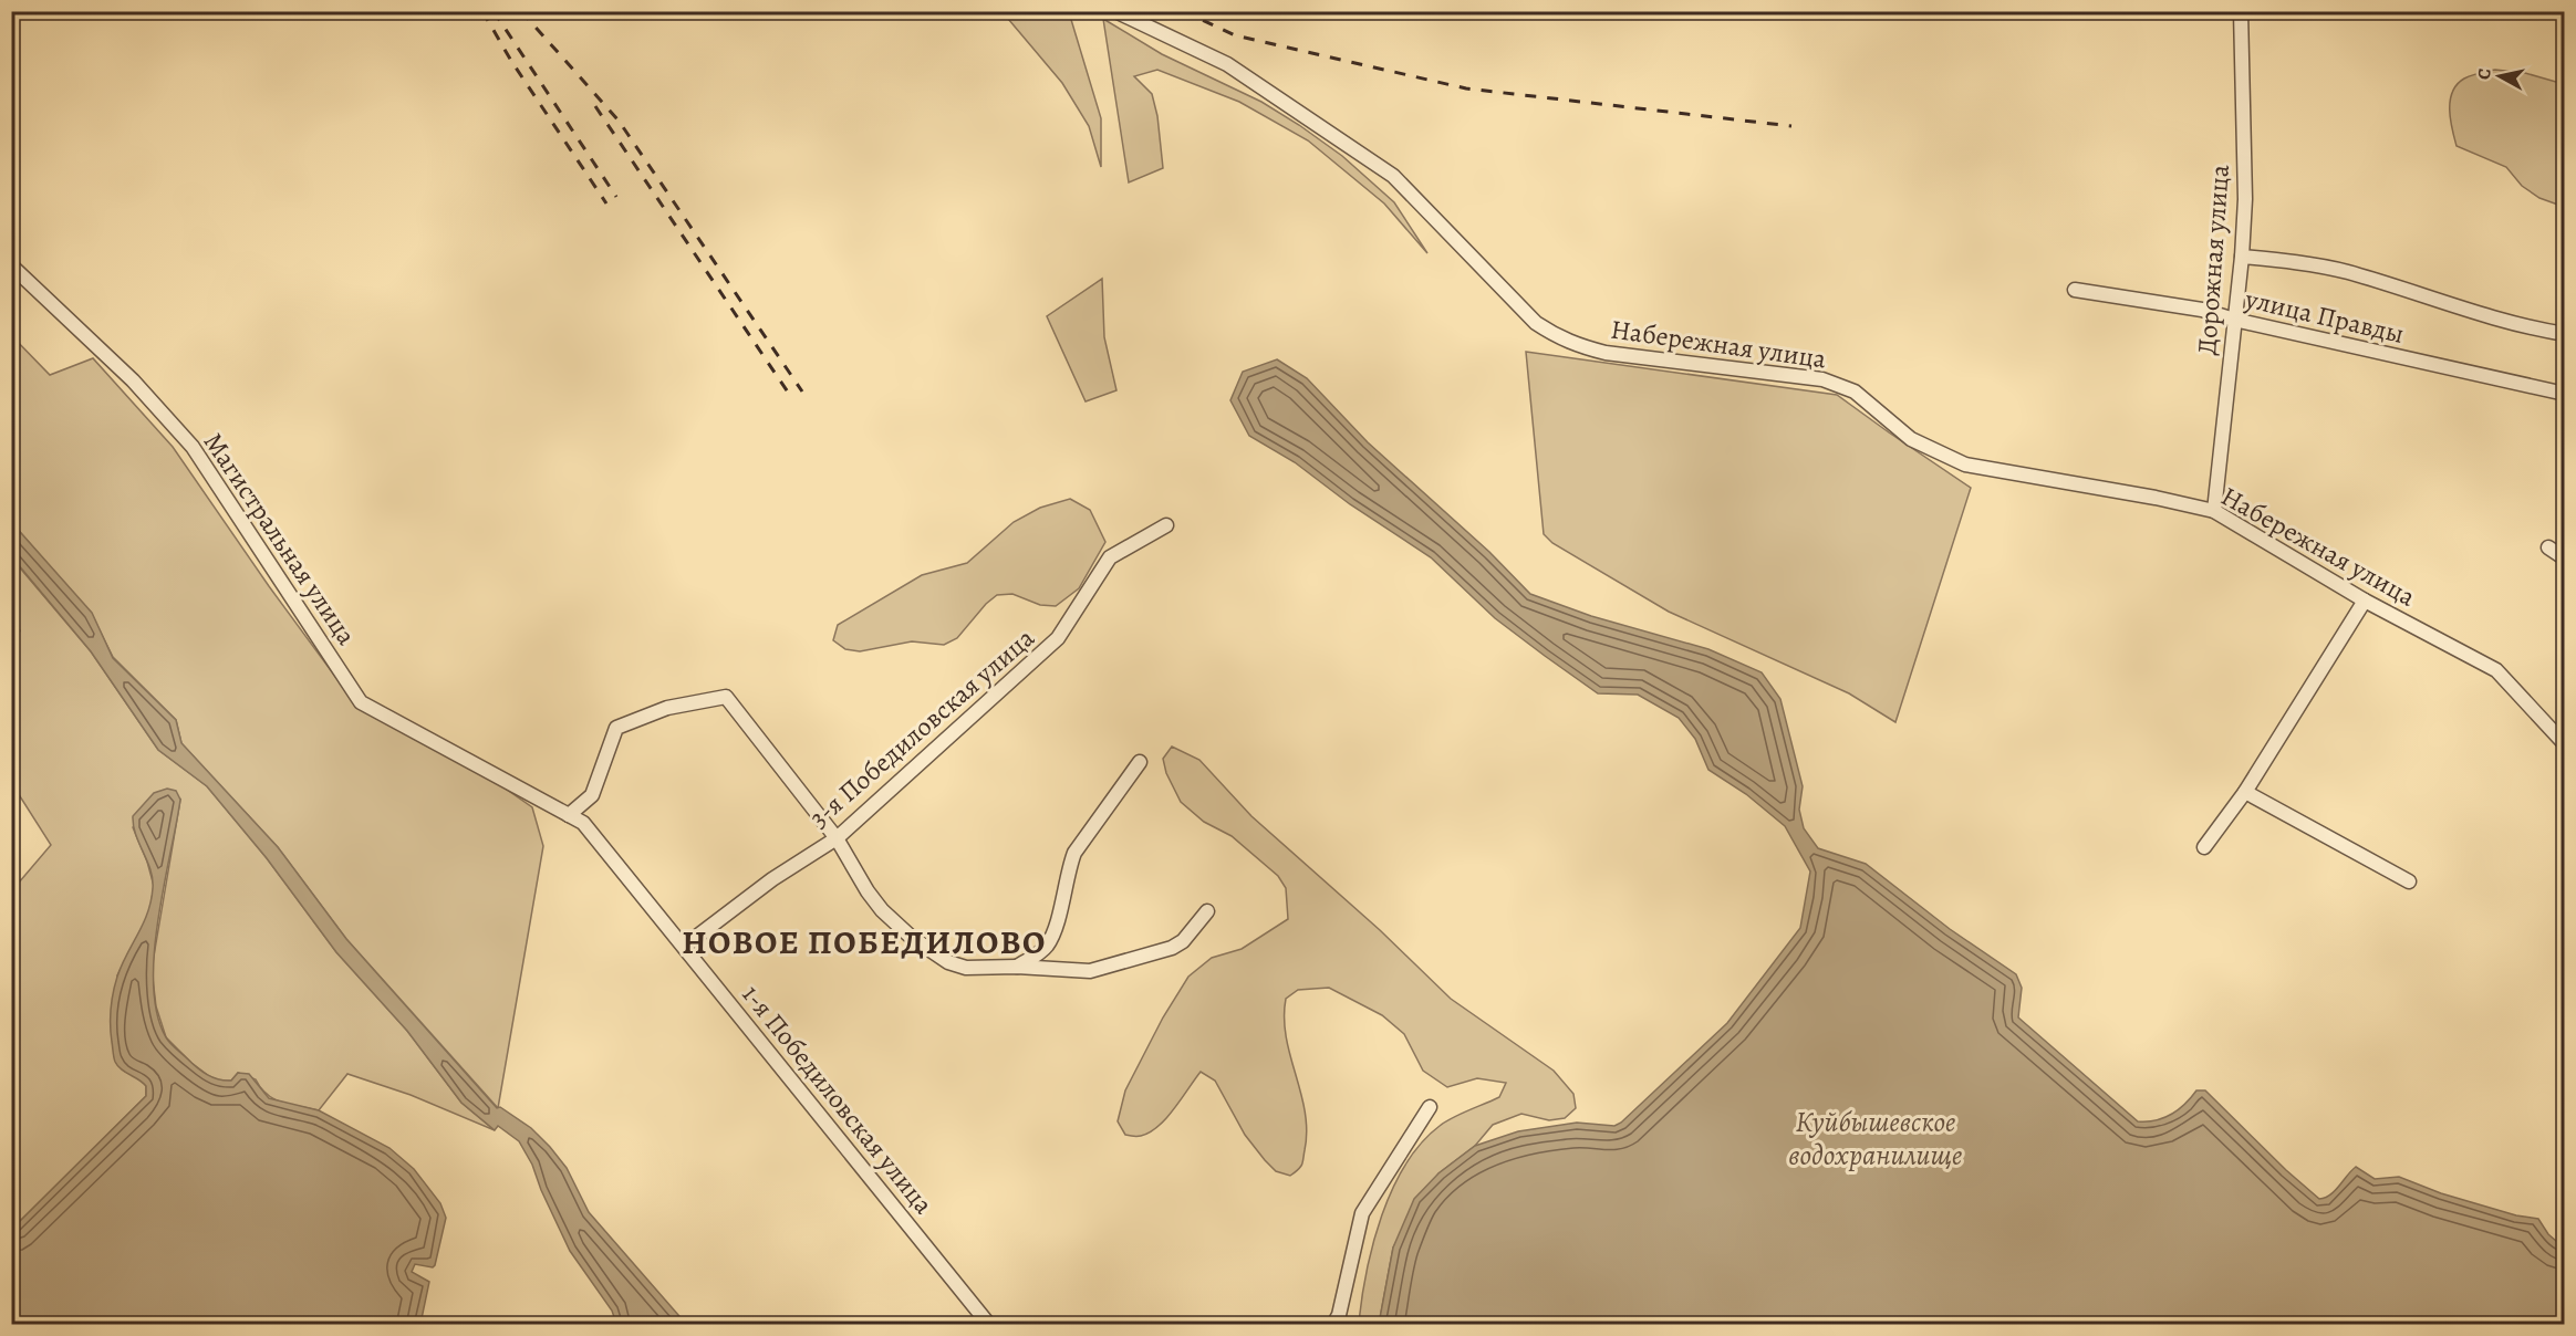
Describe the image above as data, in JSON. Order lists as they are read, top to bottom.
{
  "streets": {
    "street": [
      "Дорожная улица",
      "улица Правды",
      "Набережная улица",
      "Магистральная улица",
      "3-я Победиловская улица",
      "1-я Победиловская улица"
    ]
  },
  "crossings": [
    ["Дорожная улица", "улица Правды"],
    ["Дорожная улица", "Набережная улица"],
    ["Магистральная улица", "1-я Победиловская улица"],
    ["3-я Победиловская улица", "1-я Победиловская улица"]
  ],
  "districts": ["НОВОЕ ПОБЕДИЛОВО"],
  "water": ["Куйбышевское водохранилище"],
  "north": "left"
}
